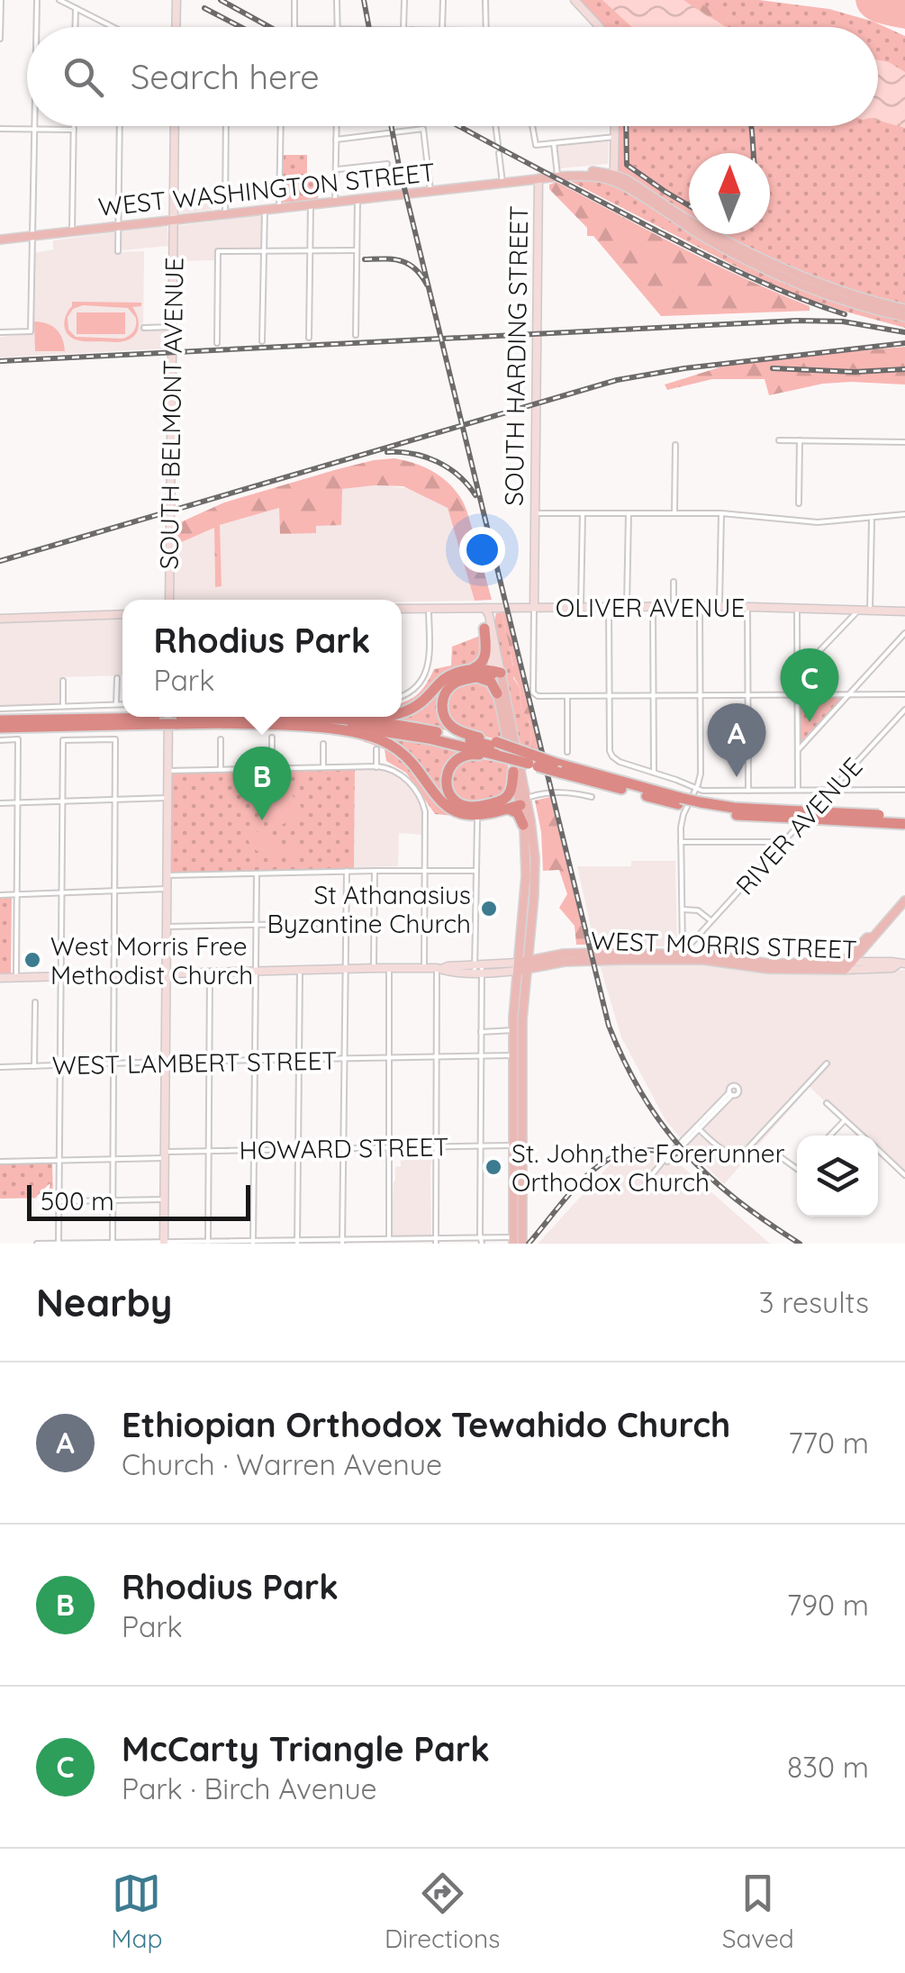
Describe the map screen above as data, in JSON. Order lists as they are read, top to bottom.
{
  "streets": {
    "main road": [
      "WEST WASHINGTON STREET",
      "SOUTH HARDING STREET",
      "SOUTH BELMONT AVENUE",
      "OLIVER AVENUE",
      "WEST MORRIS STREET"
    ],
    "street": ["RIVER AVENUE", "WEST LAMBERT STREET", "HOWARD STREET"]
  },
  "crossings": [
    ["WEST WASHINGTON STREET", "SOUTH HARDING STREET"],
    ["WEST WASHINGTON STREET", "SOUTH BELMONT AVENUE"],
    ["SOUTH HARDING STREET", "OLIVER AVENUE"]
  ],
  "places": ["St Athanasius Byzantine Church", "West Morris Free Methodist Church", "St. John the Forerunner Orthodox Church"],
  "scale_bar": "500 m",
  "north": "top",
  "page": {
    "search": "Search here",
    "popup": ["Rhodius Park", "Park"],
    "pins": ["C", "A", "B"],
    "scale": "500 m",
    "heading": ["Nearby", "3 results"],
    "list": [
      {
        "mark": "A",
        "name": "Ethiopian Orthodox Tewahido Church",
        "note": "Church · Warren Avenue",
        "value": "770 m"
      },
      {
        "mark": "B",
        "name": "Rhodius Park",
        "note": "Park",
        "value": "790 m"
      },
      {
        "mark": "C",
        "name": "McCarty Triangle Park",
        "note": "Park · Birch Avenue",
        "value": "830 m"
      }
    ],
    "nav": ["Map", "Directions", "Saved"]
  }
}
